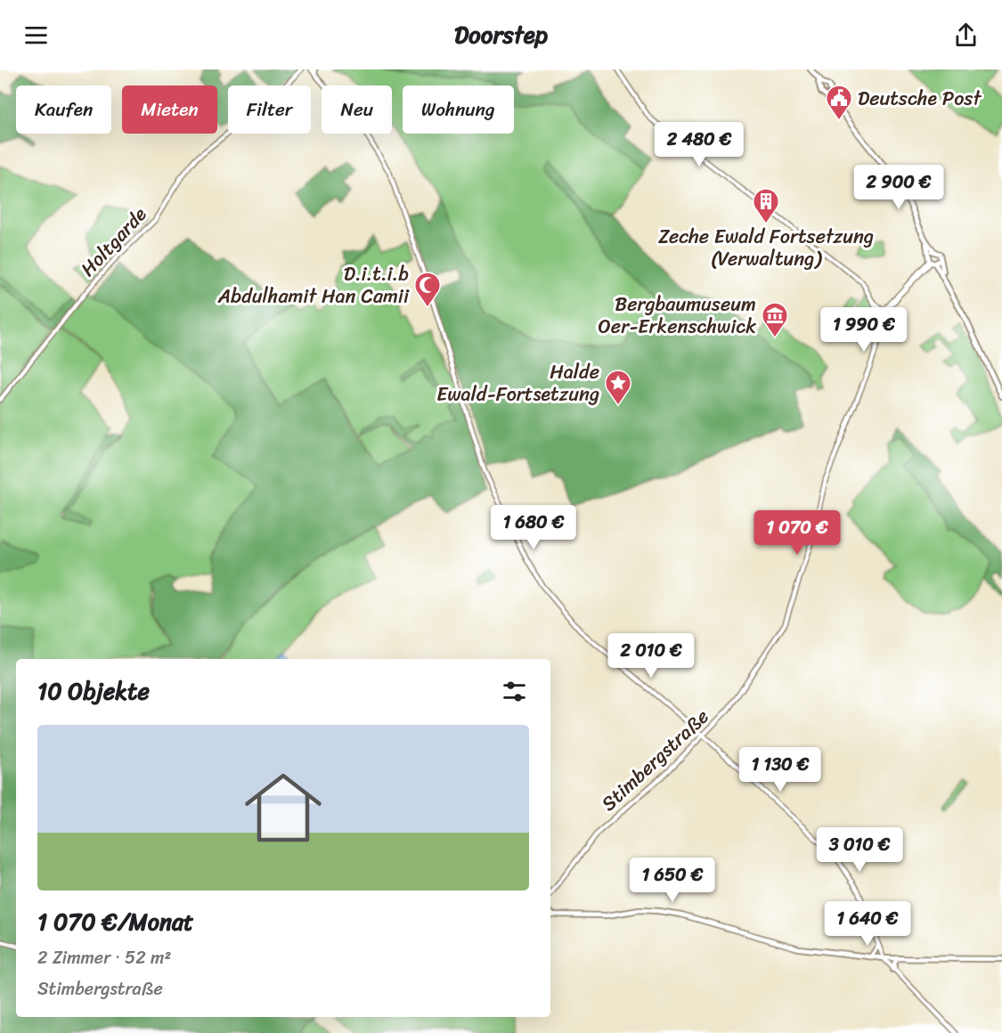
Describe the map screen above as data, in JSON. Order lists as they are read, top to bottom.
{
  "streets": {
    "street": ["Holtgarde", "Stimbergstraße"]
  },
  "places": {
    "public building": ["Deutsche Post"],
    "building": ["Zeche Ewald Fortsetzung (Verwaltung)"],
    "mosque": ["D.i.t.i.b Abdulhamit Han Camii"],
    "museum": ["Bergbaumuseum Oer-Erkenschwick"],
    "place": ["Halde Ewald-Fortsetzung"]
  },
  "page": {
    "header": "Doorstep",
    "chip": [
      "Kaufen",
      "Mieten",
      "Filter",
      "Neu",
      "Wohnung"
    ],
    "price": [
      "2 480 €",
      "2 900 €",
      "1 990 €",
      "1 680 €",
      "1 070 €",
      "2 010 €",
      "1 130 €",
      "3 010 €",
      "1 650 €",
      "1 640 €"
    ],
    "heading": "10 Objekte",
    "list": [
      {
        "name": "1 070 €/Monat",
        "note": "2 Zimmer · 52 m² · Stimbergstraße"
      }
    ]
  }
}
